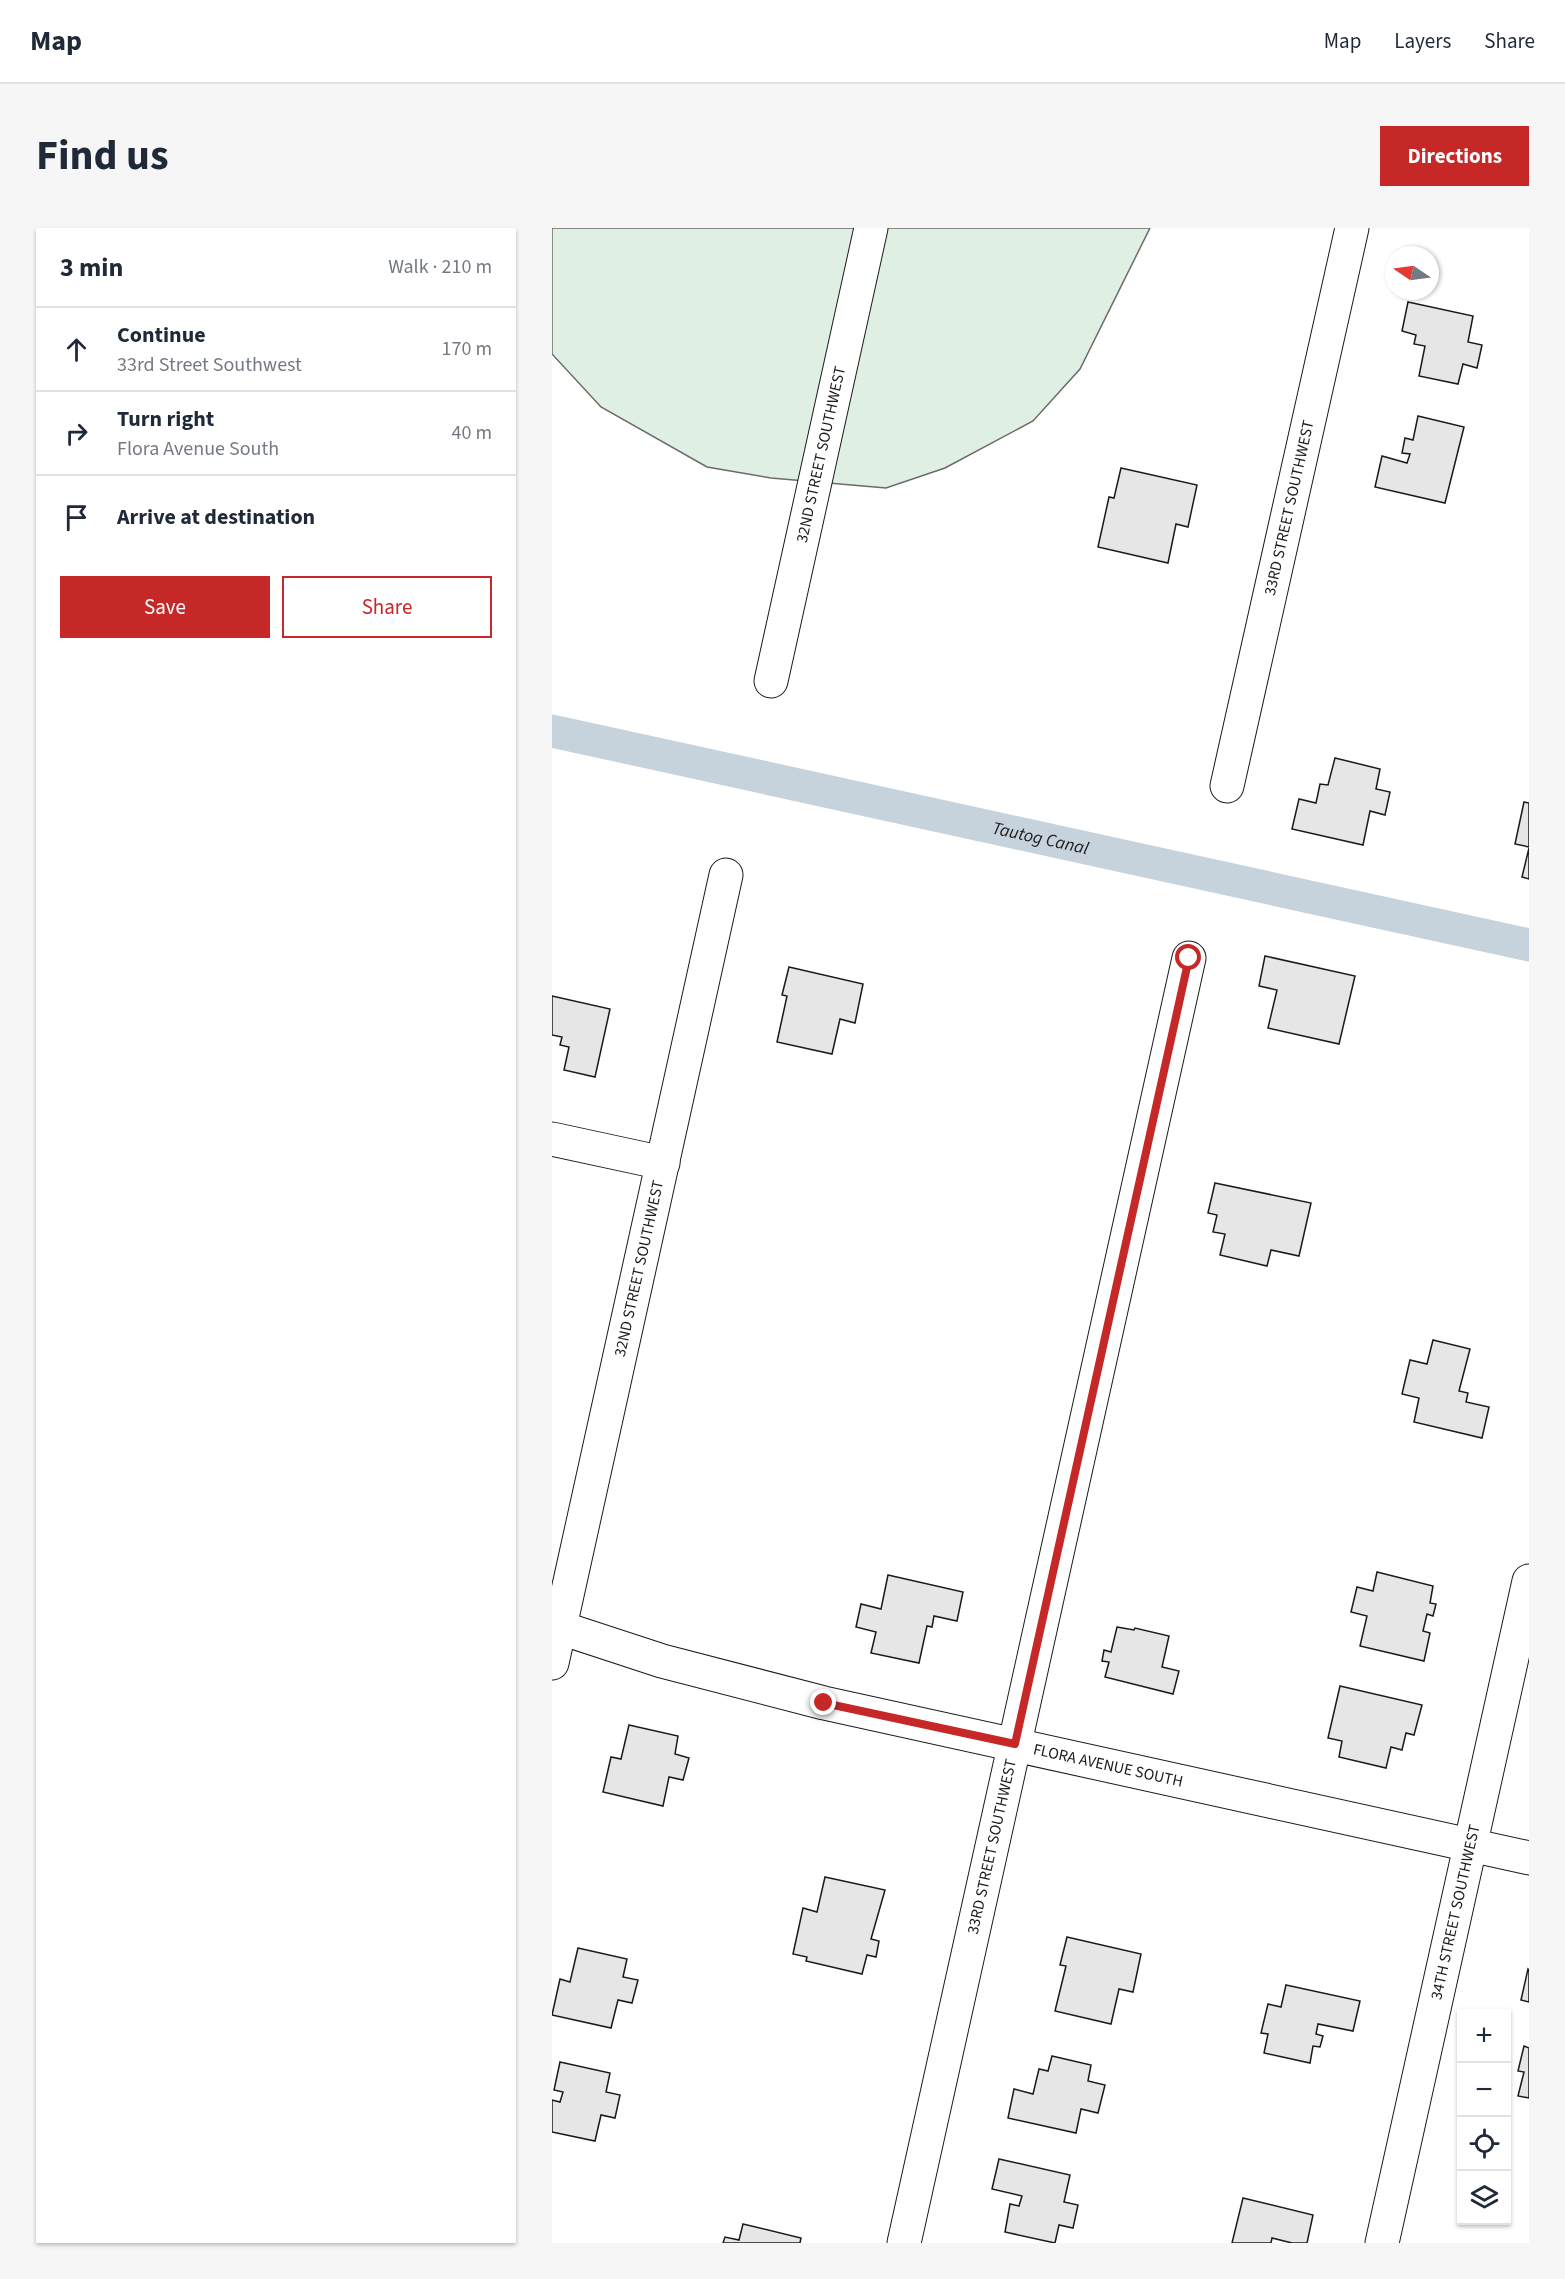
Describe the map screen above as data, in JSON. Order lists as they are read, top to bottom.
{
  "streets": {
    "street": [
      "32ND STREET SOUTHWEST",
      "33RD STREET SOUTHWEST",
      "FLORA AVENUE SOUTH",
      "34TH STREET SOUTHWEST"
    ]
  },
  "crossings": [
    ["32ND STREET SOUTHWEST", "FLORA AVENUE SOUTH"],
    ["33RD STREET SOUTHWEST", "FLORA AVENUE SOUTH"],
    ["FLORA AVENUE SOUTH", "34TH STREET SOUTHWEST"]
  ],
  "water": ["Tautog Canal"],
  "north": "left",
  "page": {
    "header": "Map",
    "nav": ["Map", "Layers", "Share"],
    "title": "Find us",
    "buttons": [
      "Directions",
      ["Save", "Share"]
    ],
    "heading": ["3 min", "Walk · 210 m"],
    "list": [
      ["Continue", "33rd Street Southwest", "170 m"],
      ["Turn right", "Flora Avenue South", "40 m"],
      "Arrive at destination"
    ],
    "map_buttons": ["+", "−"]
  }
}
